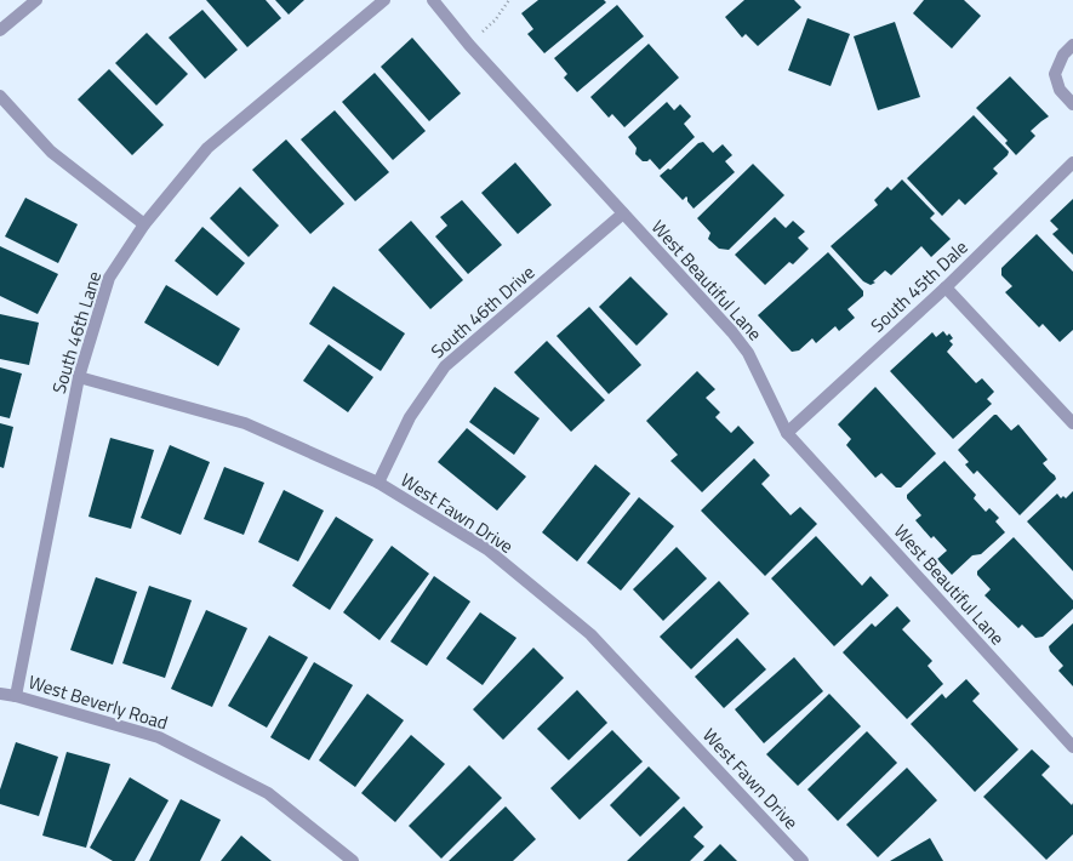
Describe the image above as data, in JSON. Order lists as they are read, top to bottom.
{
  "streets": {
    "street": [
      "West Beautiful Lane",
      "South 45th Dale",
      "South 46th Drive",
      "South 46th Lane",
      "West Fawn Drive",
      "West Beverly Road"
    ]
  },
  "crossings": [
    ["West Beautiful Lane", "South 45th Dale"],
    ["West Beautiful Lane", "South 46th Drive"],
    ["South 46th Drive", "West Fawn Drive"],
    ["South 46th Lane", "West Fawn Drive"],
    ["South 46th Lane", "West Beverly Road"]
  ]
}
